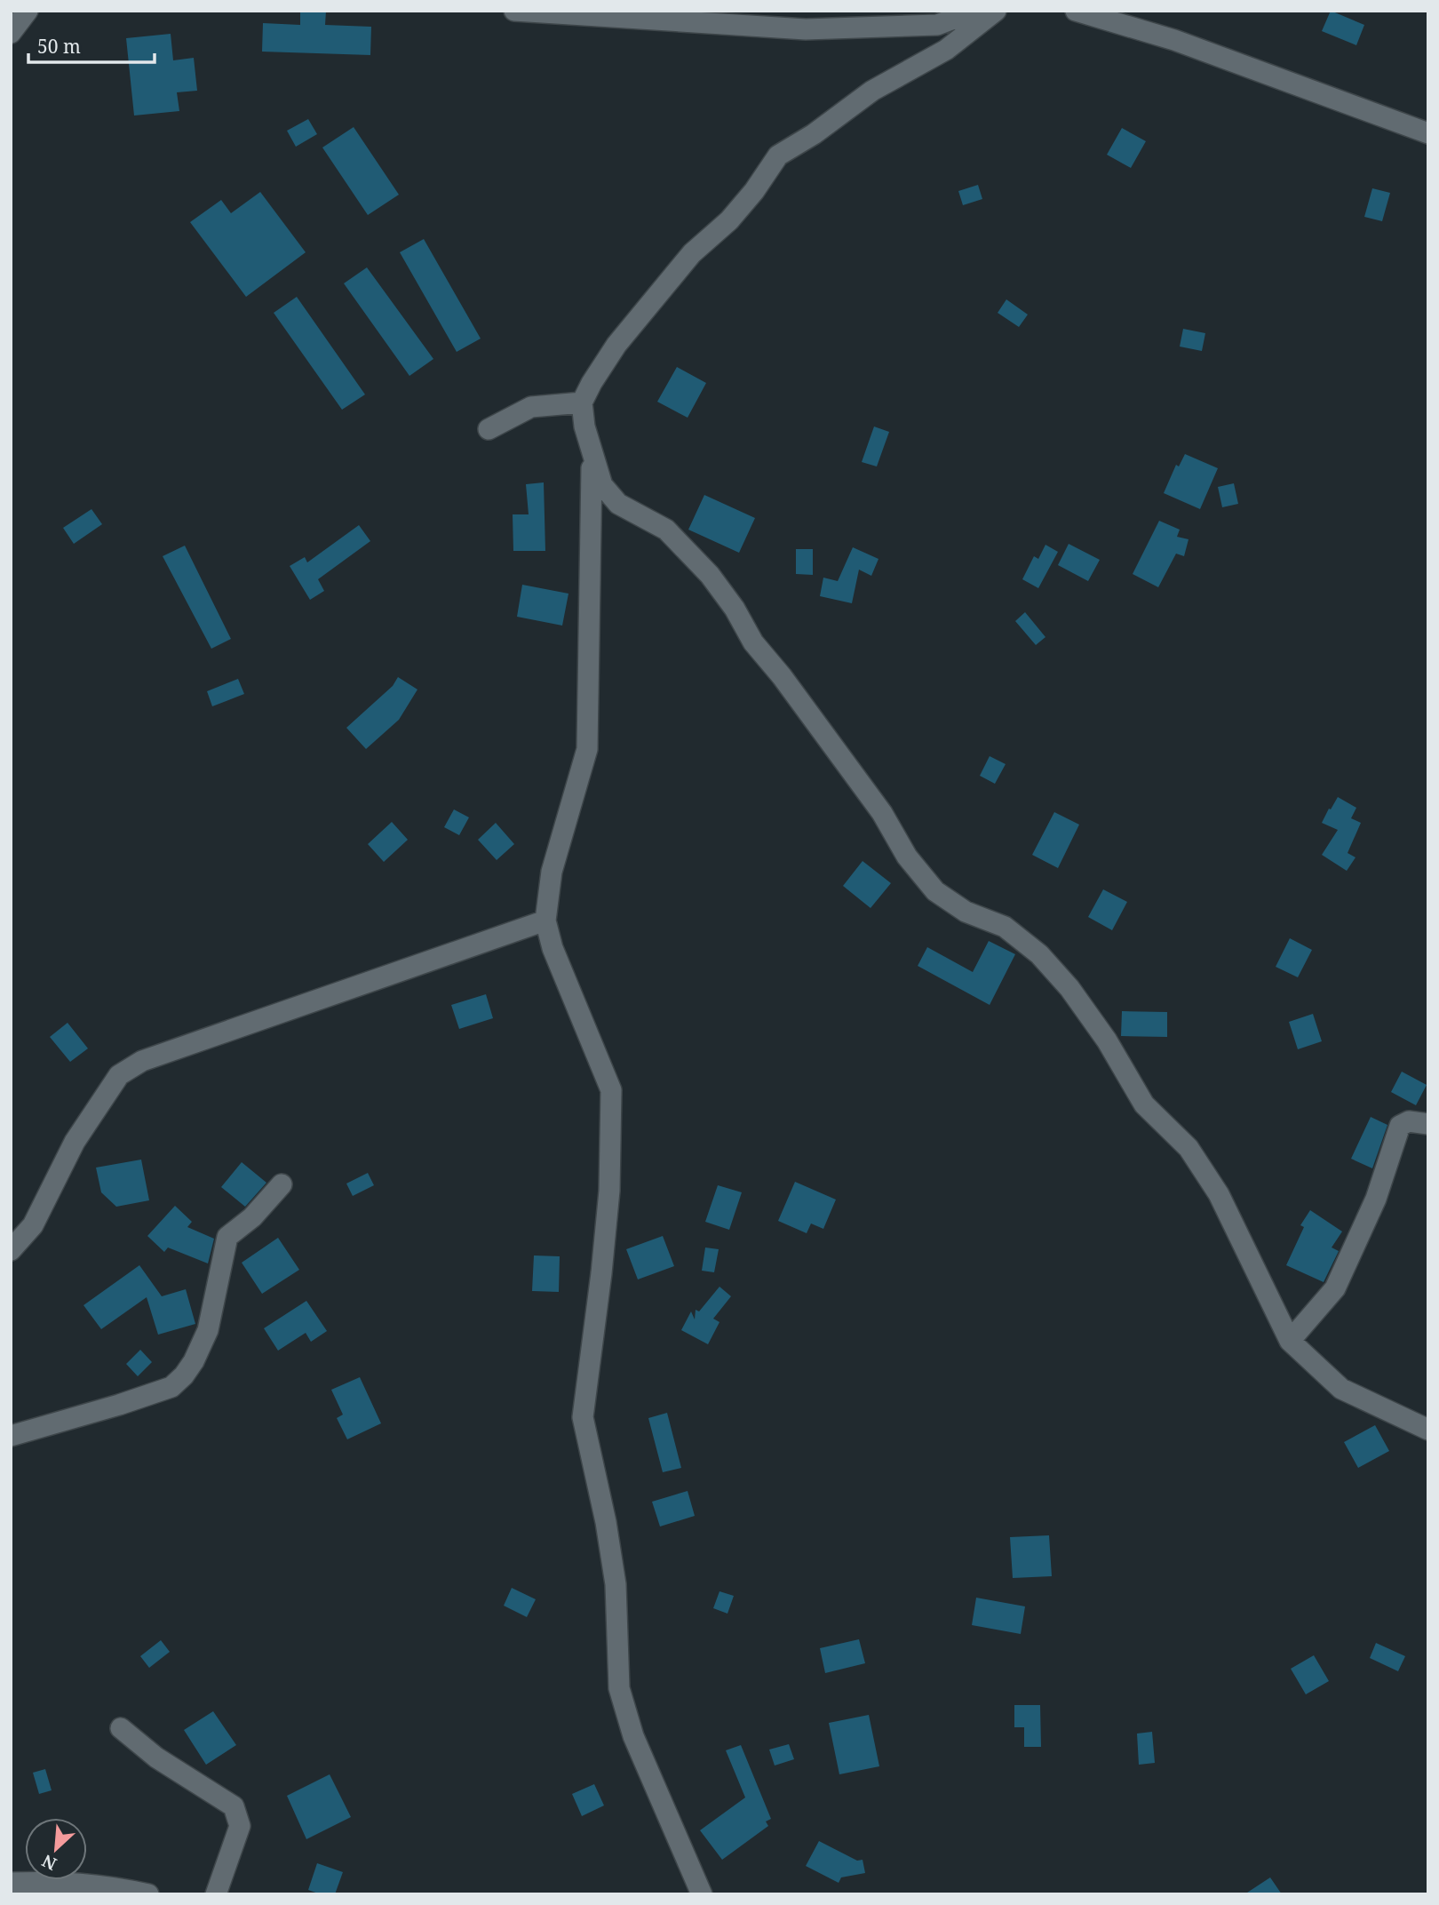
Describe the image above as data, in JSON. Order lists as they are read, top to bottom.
{
  "scale_bar": "50 m",
  "north": "bottom left"
}
